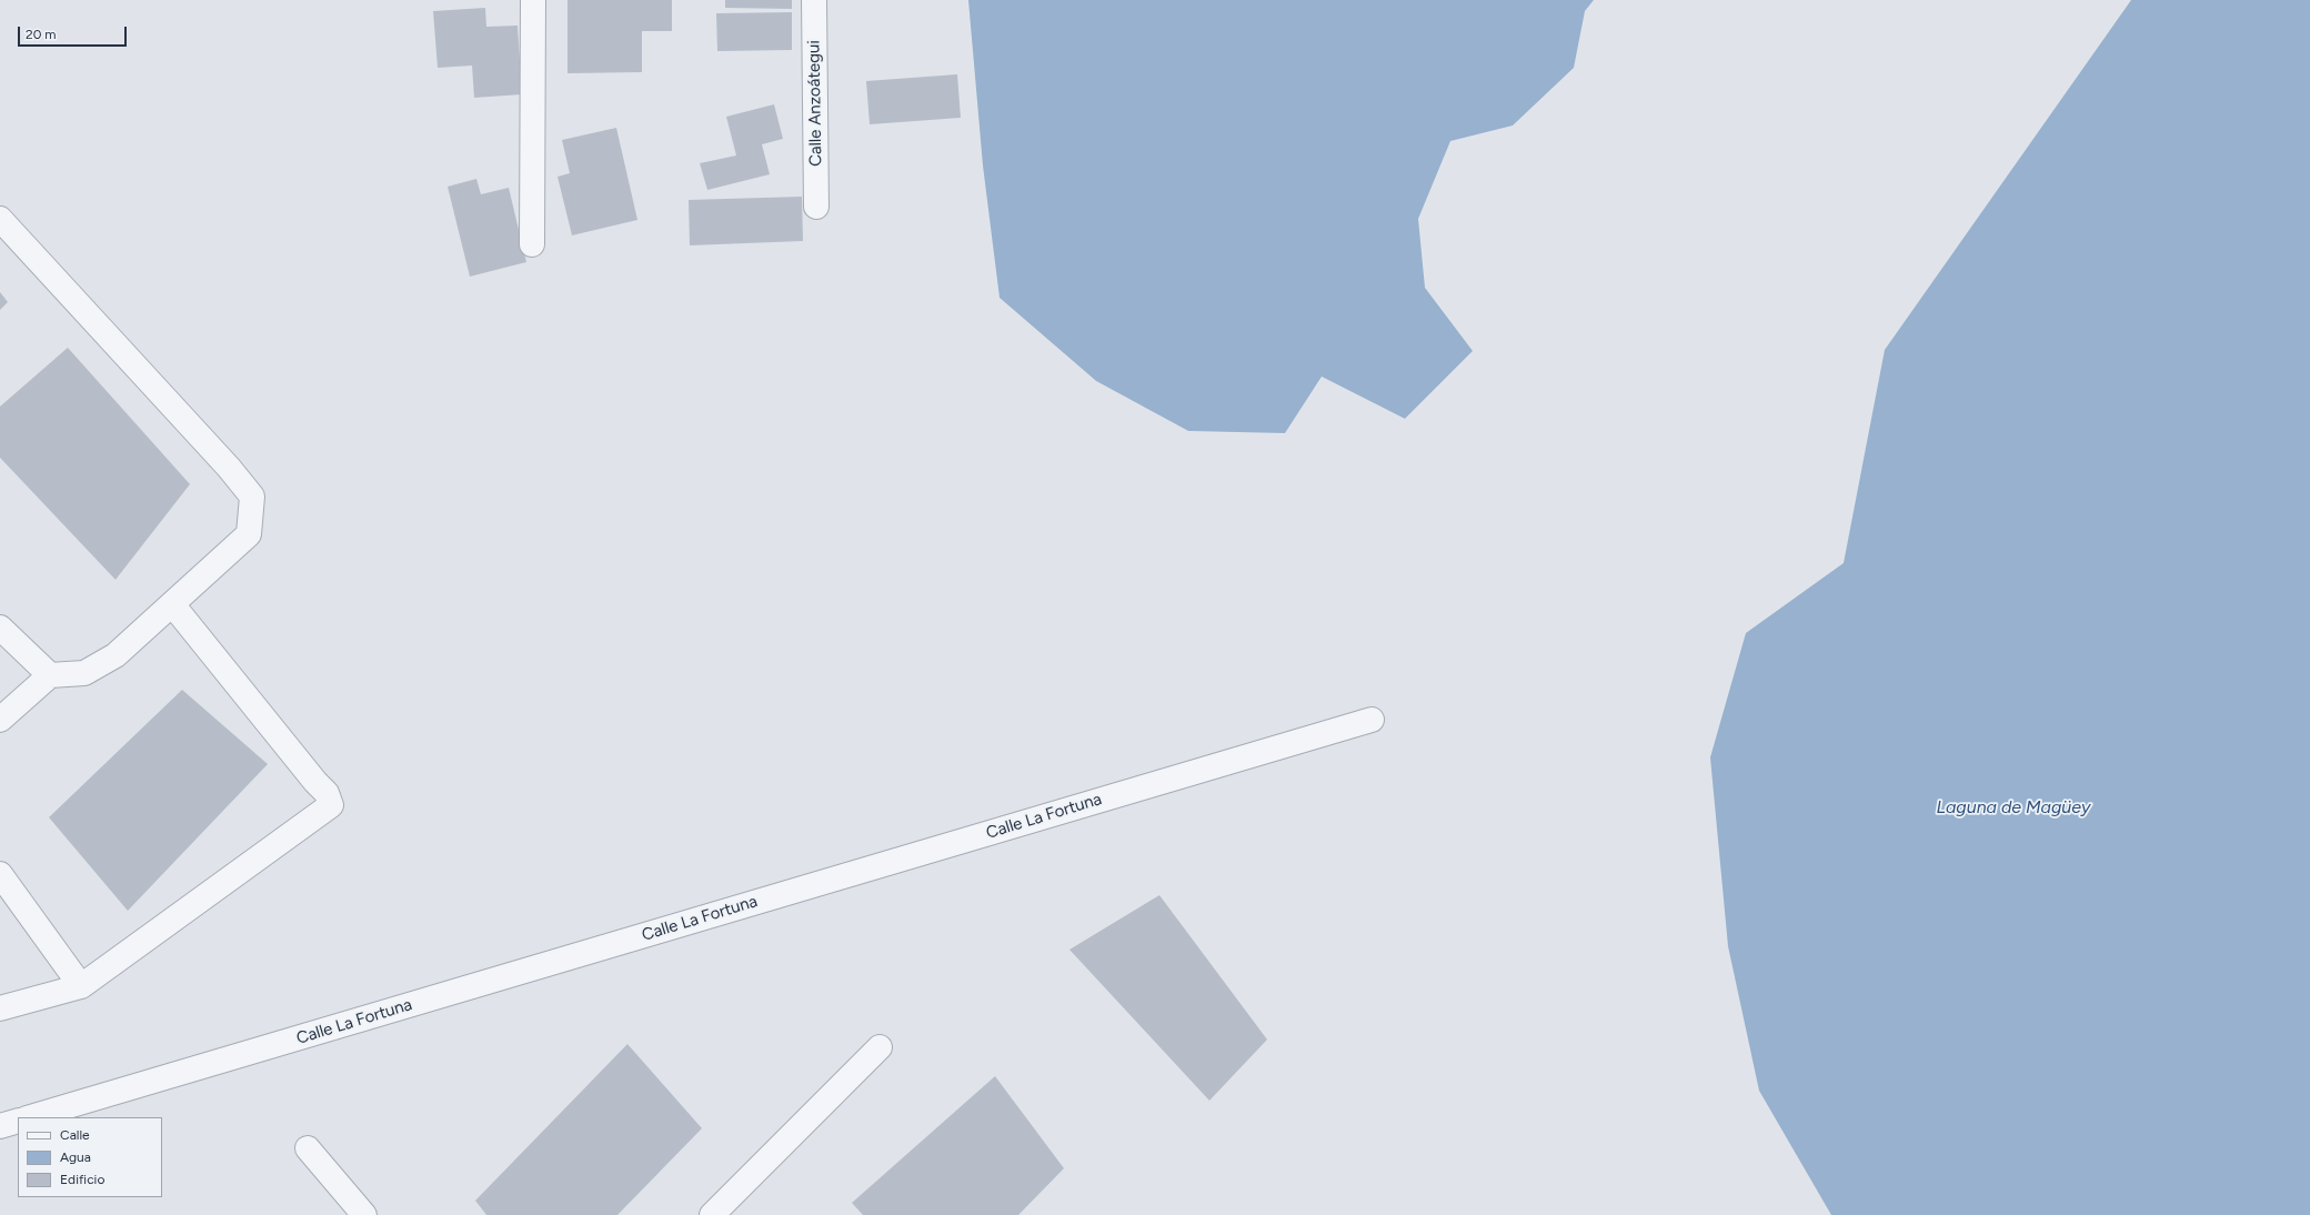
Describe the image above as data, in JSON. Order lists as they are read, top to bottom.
{
  "streets": {
    "street": ["Calle Anzoátegui", "Calle La Fortuna"]
  },
  "water": ["Laguna de Magüey"],
  "legend": ["Calle", "Agua", "Edificio"],
  "scale_bar": "20 m"
}
